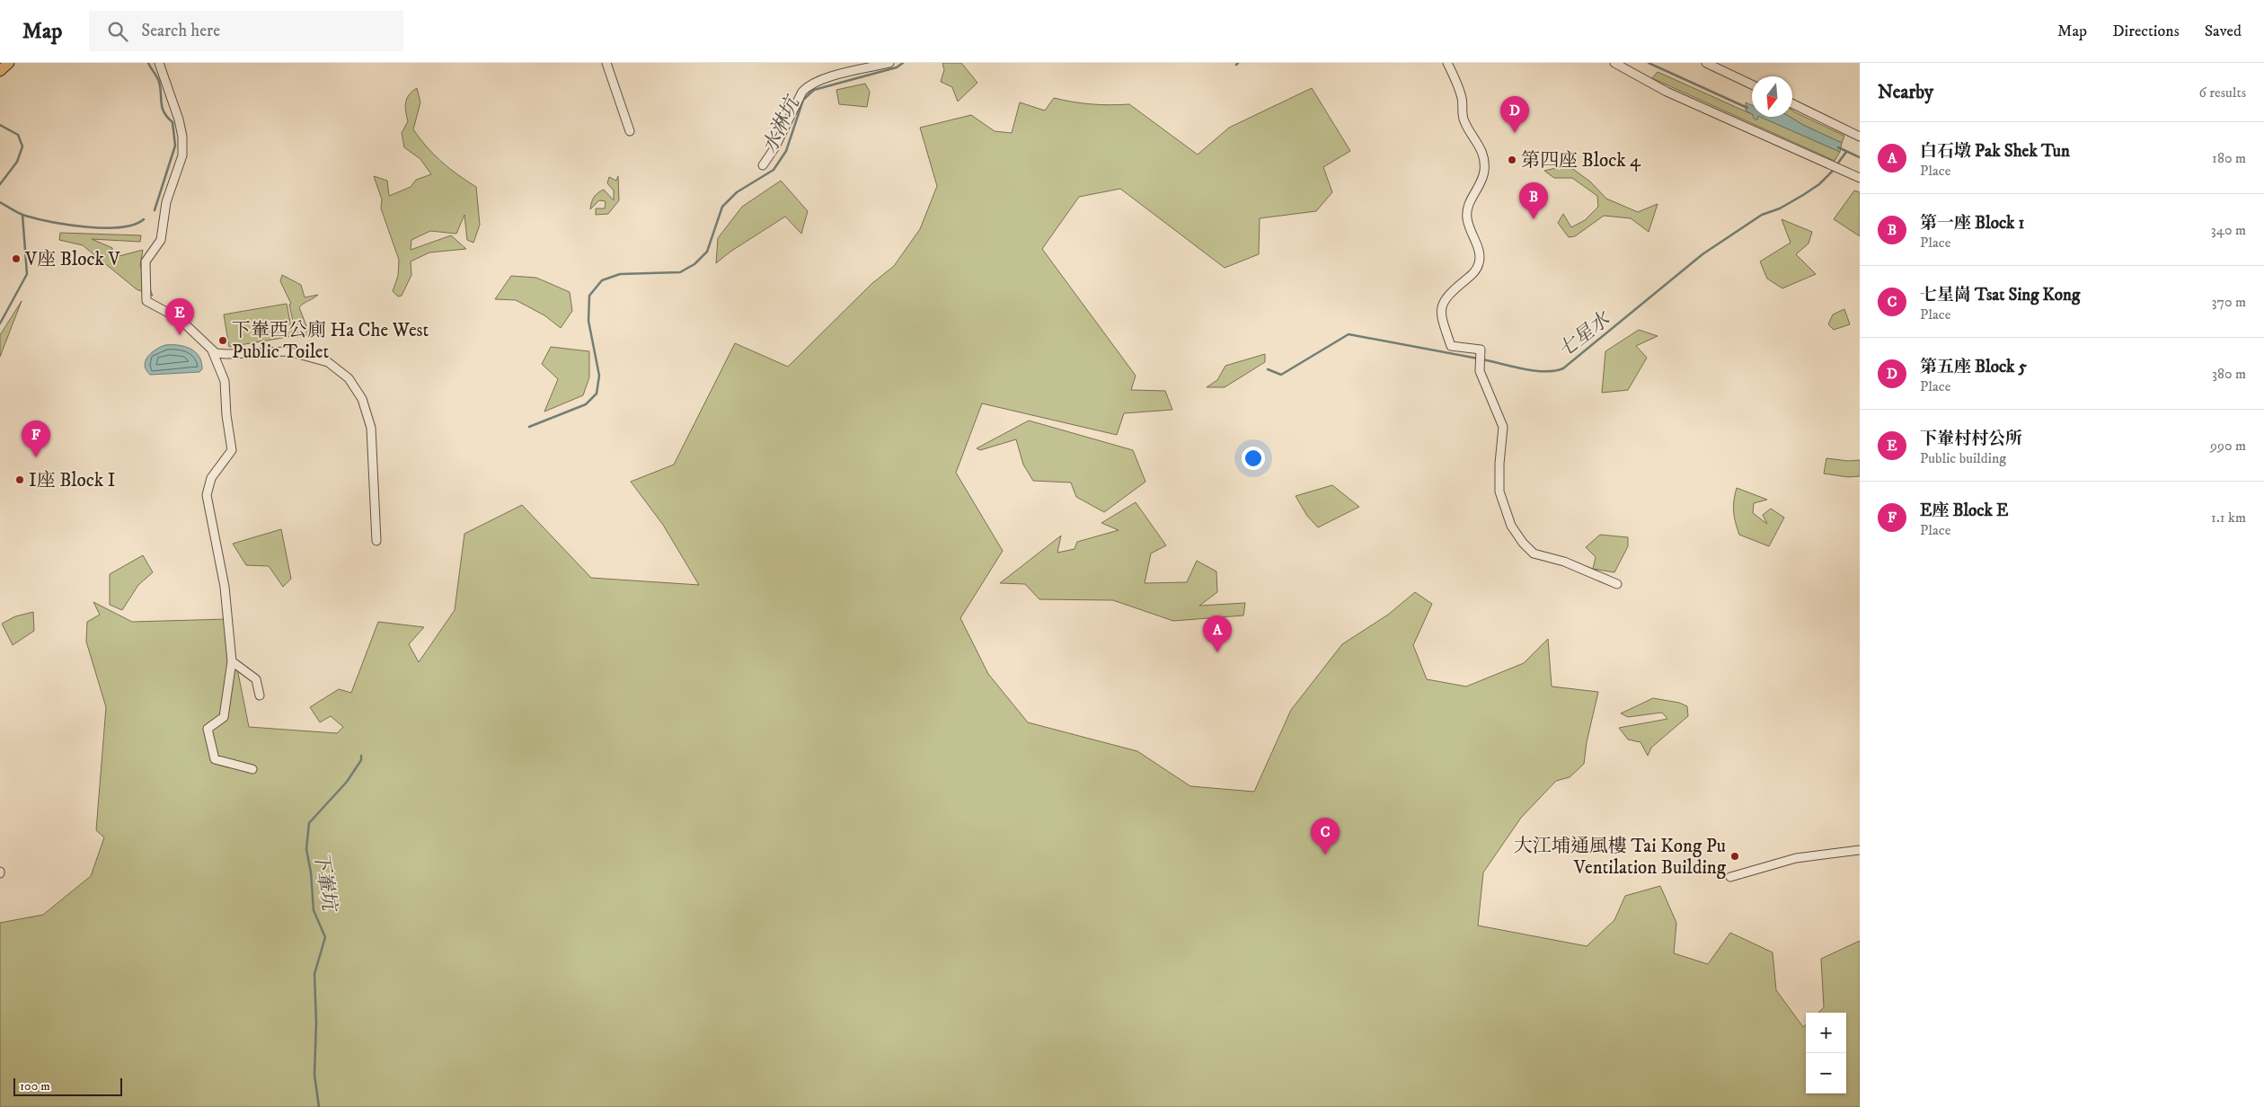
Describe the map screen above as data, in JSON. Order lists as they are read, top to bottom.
{
  "water": ["水淋坑", "七星水", "下輋坑"],
  "places": [
    "第四座 Block 4",
    "V座 Block V",
    "下輋西公廁 Ha Che West Public Toilet",
    "I座 Block I",
    "大江埔通風樓 Tai Kong Pu Ventilation Building"
  ],
  "scale_bar": "100 m",
  "north": "bottom",
  "page": {
    "header": "Map",
    "search": "Search here",
    "nav": ["Map", "Directions", "Saved"],
    "heading": ["Nearby", "6 results"],
    "pins": [
      "D",
      "B",
      "E",
      "F",
      "A",
      "C"
    ],
    "list": [
      {
        "mark": "A",
        "name": "白石墩 Pak Shek Tun",
        "note": "Place",
        "value": "180 m"
      },
      {
        "mark": "B",
        "name": "第一座 Block 1",
        "note": "Place",
        "value": "340 m"
      },
      {
        "mark": "C",
        "name": "七星崗 Tsat Sing Kong",
        "note": "Place",
        "value": "370 m"
      },
      {
        "mark": "D",
        "name": "第五座 Block 5",
        "note": "Place",
        "value": "380 m"
      },
      {
        "mark": "E",
        "name": "下輋村村公所",
        "note": "Public building",
        "value": "990 m"
      },
      {
        "mark": "F",
        "name": "E座 Block E",
        "note": "Place",
        "value": "1.1 km"
      }
    ],
    "map_buttons": ["+", "−"],
    "scale": "100 m"
  }
}
